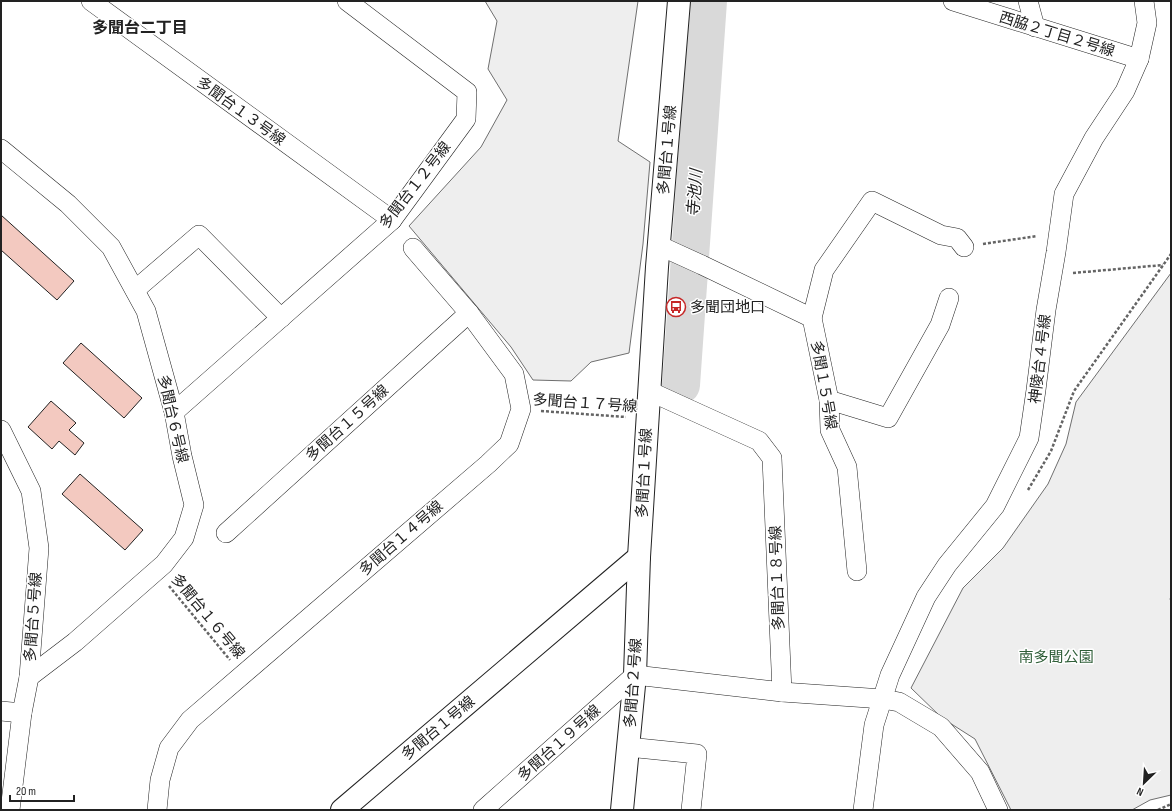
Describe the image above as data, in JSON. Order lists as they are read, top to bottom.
{
  "streets": {
    "street": [
      "西脇２丁目２号線",
      "多聞台１３号線",
      "多聞台１号線",
      "多聞台１２号線",
      "神陵台４号線",
      "多聞１５号線",
      "多聞台６号線",
      "多聞台１５号線",
      "多聞台１４号線",
      "多聞台１８号線",
      "多聞台５号線",
      "多聞台２号線",
      "多聞台１９号線"
    ],
    "path": ["多聞台１７号線", "多聞台１６号線"]
  },
  "crossings": [
    ["西脇２丁目２号線", "神陵台４号線"],
    ["多聞台１３号線", "多聞台１２号線"],
    ["多聞台１号線", "多聞台１７号線"],
    ["多聞台１号線", "多聞台１８号線"],
    ["多聞台１号線", "多聞台２号線"],
    ["多聞台１２号線", "多聞台６号線"],
    ["多聞台１７号線", "多聞台１４号線"],
    ["多聞台６号線", "多聞台１６号線"],
    ["多聞台６号線", "多聞台５号線"],
    ["多聞台１４号線", "多聞台１６号線"],
    ["多聞台２号線", "多聞台１９号線"]
  ],
  "districts": ["多聞台二丁目"],
  "water": ["寺池川"],
  "parks": ["南多聞公園"],
  "places": {
    "bus stop": ["多聞団地口"]
  },
  "scale_bar": "20 m",
  "north": "bottom left"
}
